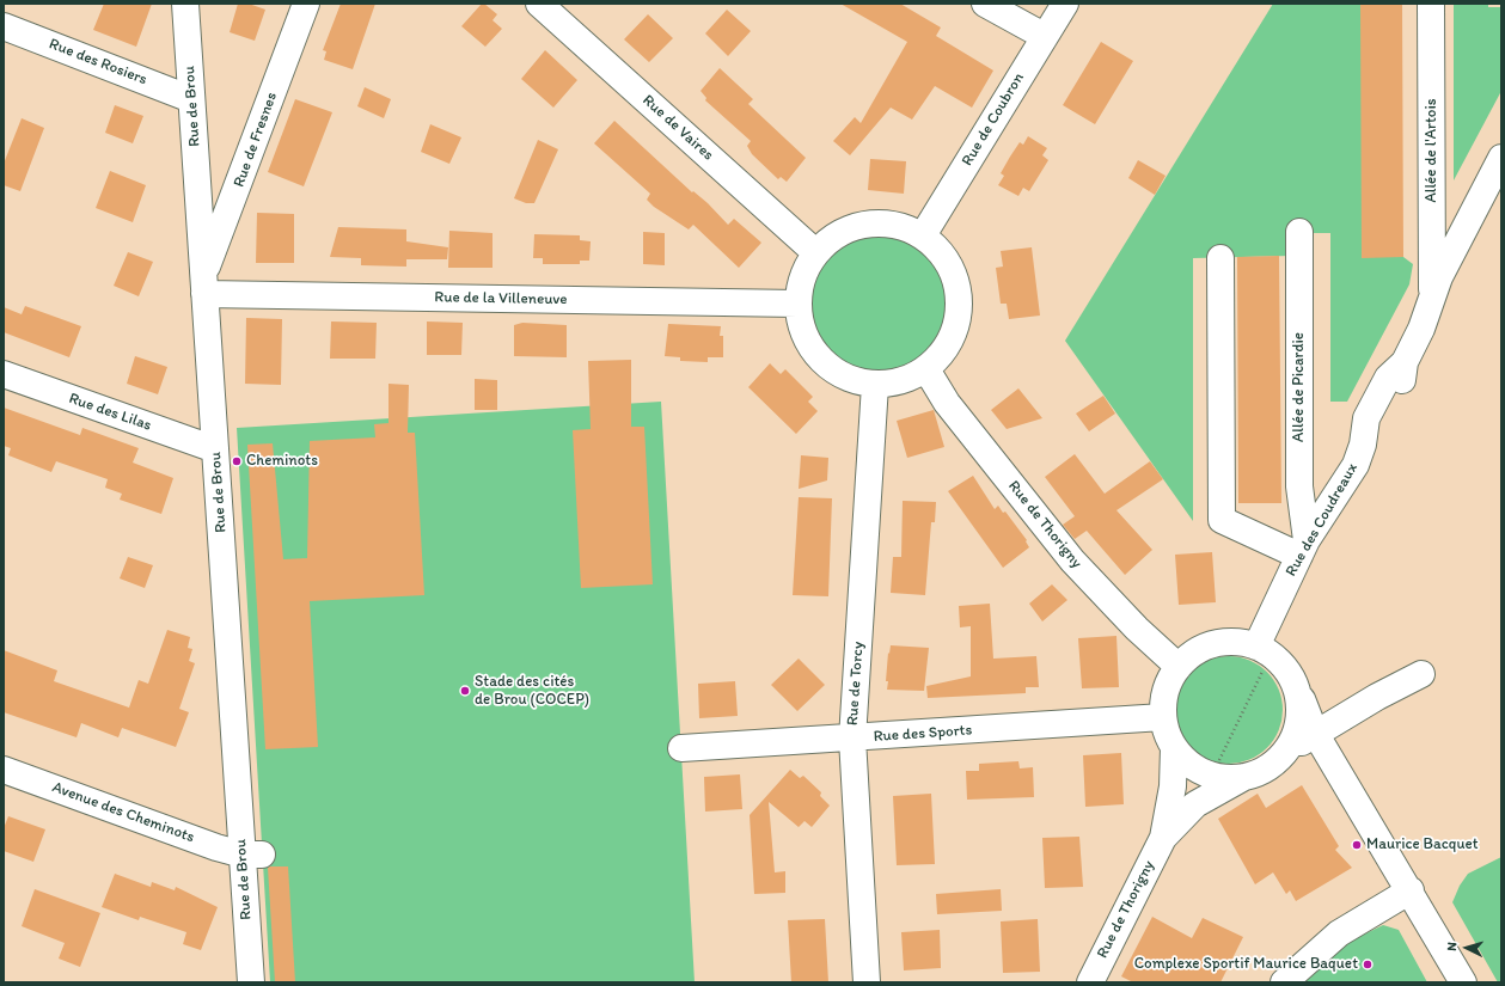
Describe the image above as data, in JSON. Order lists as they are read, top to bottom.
{
  "streets": {
    "street": [
      "Rue des Rosiers",
      "Rue de Brou",
      "Rue de Coubron",
      "Rue de Vaires",
      "Rue de Fresnes",
      "Allée de l'Artois",
      "Rue de la Villeneuve",
      "Allée de Picardie",
      "Rue des Lilas",
      "Rue des Coudreaux",
      "Rue de Thorigny",
      "Rue de Torcy",
      "Rue des Sports",
      "Avenue des Cheminots"
    ]
  },
  "crossings": [
    ["Rue des Rosiers", "Rue de Brou"],
    ["Rue de Brou", "Rue de Fresnes"],
    ["Rue de Brou", "Rue de la Villeneuve"],
    ["Rue de Brou", "Rue des Lilas"],
    ["Rue de Brou", "Avenue des Cheminots"],
    ["Rue de Coubron", "Rue de Vaires"],
    ["Rue de Coubron", "Rue de la Villeneuve"],
    ["Rue de Coubron", "Rue de Thorigny"],
    ["Rue de Coubron", "Rue de Torcy"],
    ["Rue de Vaires", "Rue de la Villeneuve"],
    ["Rue de Vaires", "Rue de Thorigny"],
    ["Rue de Vaires", "Rue de Torcy"],
    ["Rue de Fresnes", "Rue de la Villeneuve"],
    ["Allée de l'Artois", "Rue des Coudreaux"],
    ["Rue de la Villeneuve", "Rue de Thorigny"],
    ["Rue de la Villeneuve", "Rue de Torcy"],
    ["Allée de Picardie", "Rue des Coudreaux"],
    ["Rue de Thorigny", "Rue de Torcy"],
    ["Rue de Torcy", "Rue des Sports"]
  ],
  "places": [
    "Cheminots",
    "Stade des cités de Brou (COCEP)",
    "Maurice Bacquet",
    "Complexe Sportif Maurice Baquet"
  ],
  "north": "left"
}
